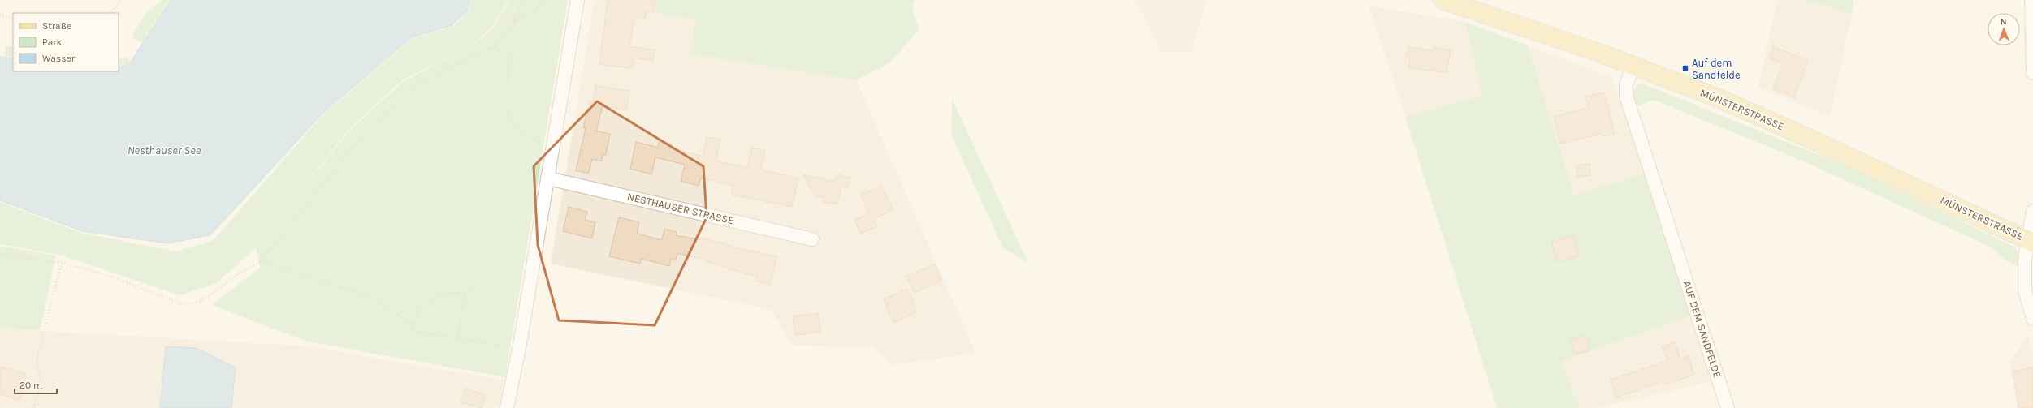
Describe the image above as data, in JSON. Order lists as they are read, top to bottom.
{
  "streets": {
    "main road": ["MÜNSTERSTRASSE"],
    "street": ["NESTHAUSER STRASSE", "AUF DEM SANDFELDE"]
  },
  "crossings": [
    ["MÜNSTERSTRASSE", "AUF DEM SANDFELDE"]
  ],
  "water": ["Nesthauser See"],
  "places": {
    "transit": ["Auf dem Sandfelde"]
  },
  "legend": ["Straße", "Park", "Wasser"],
  "scale_bar": "20 m",
  "north": "top"
}
